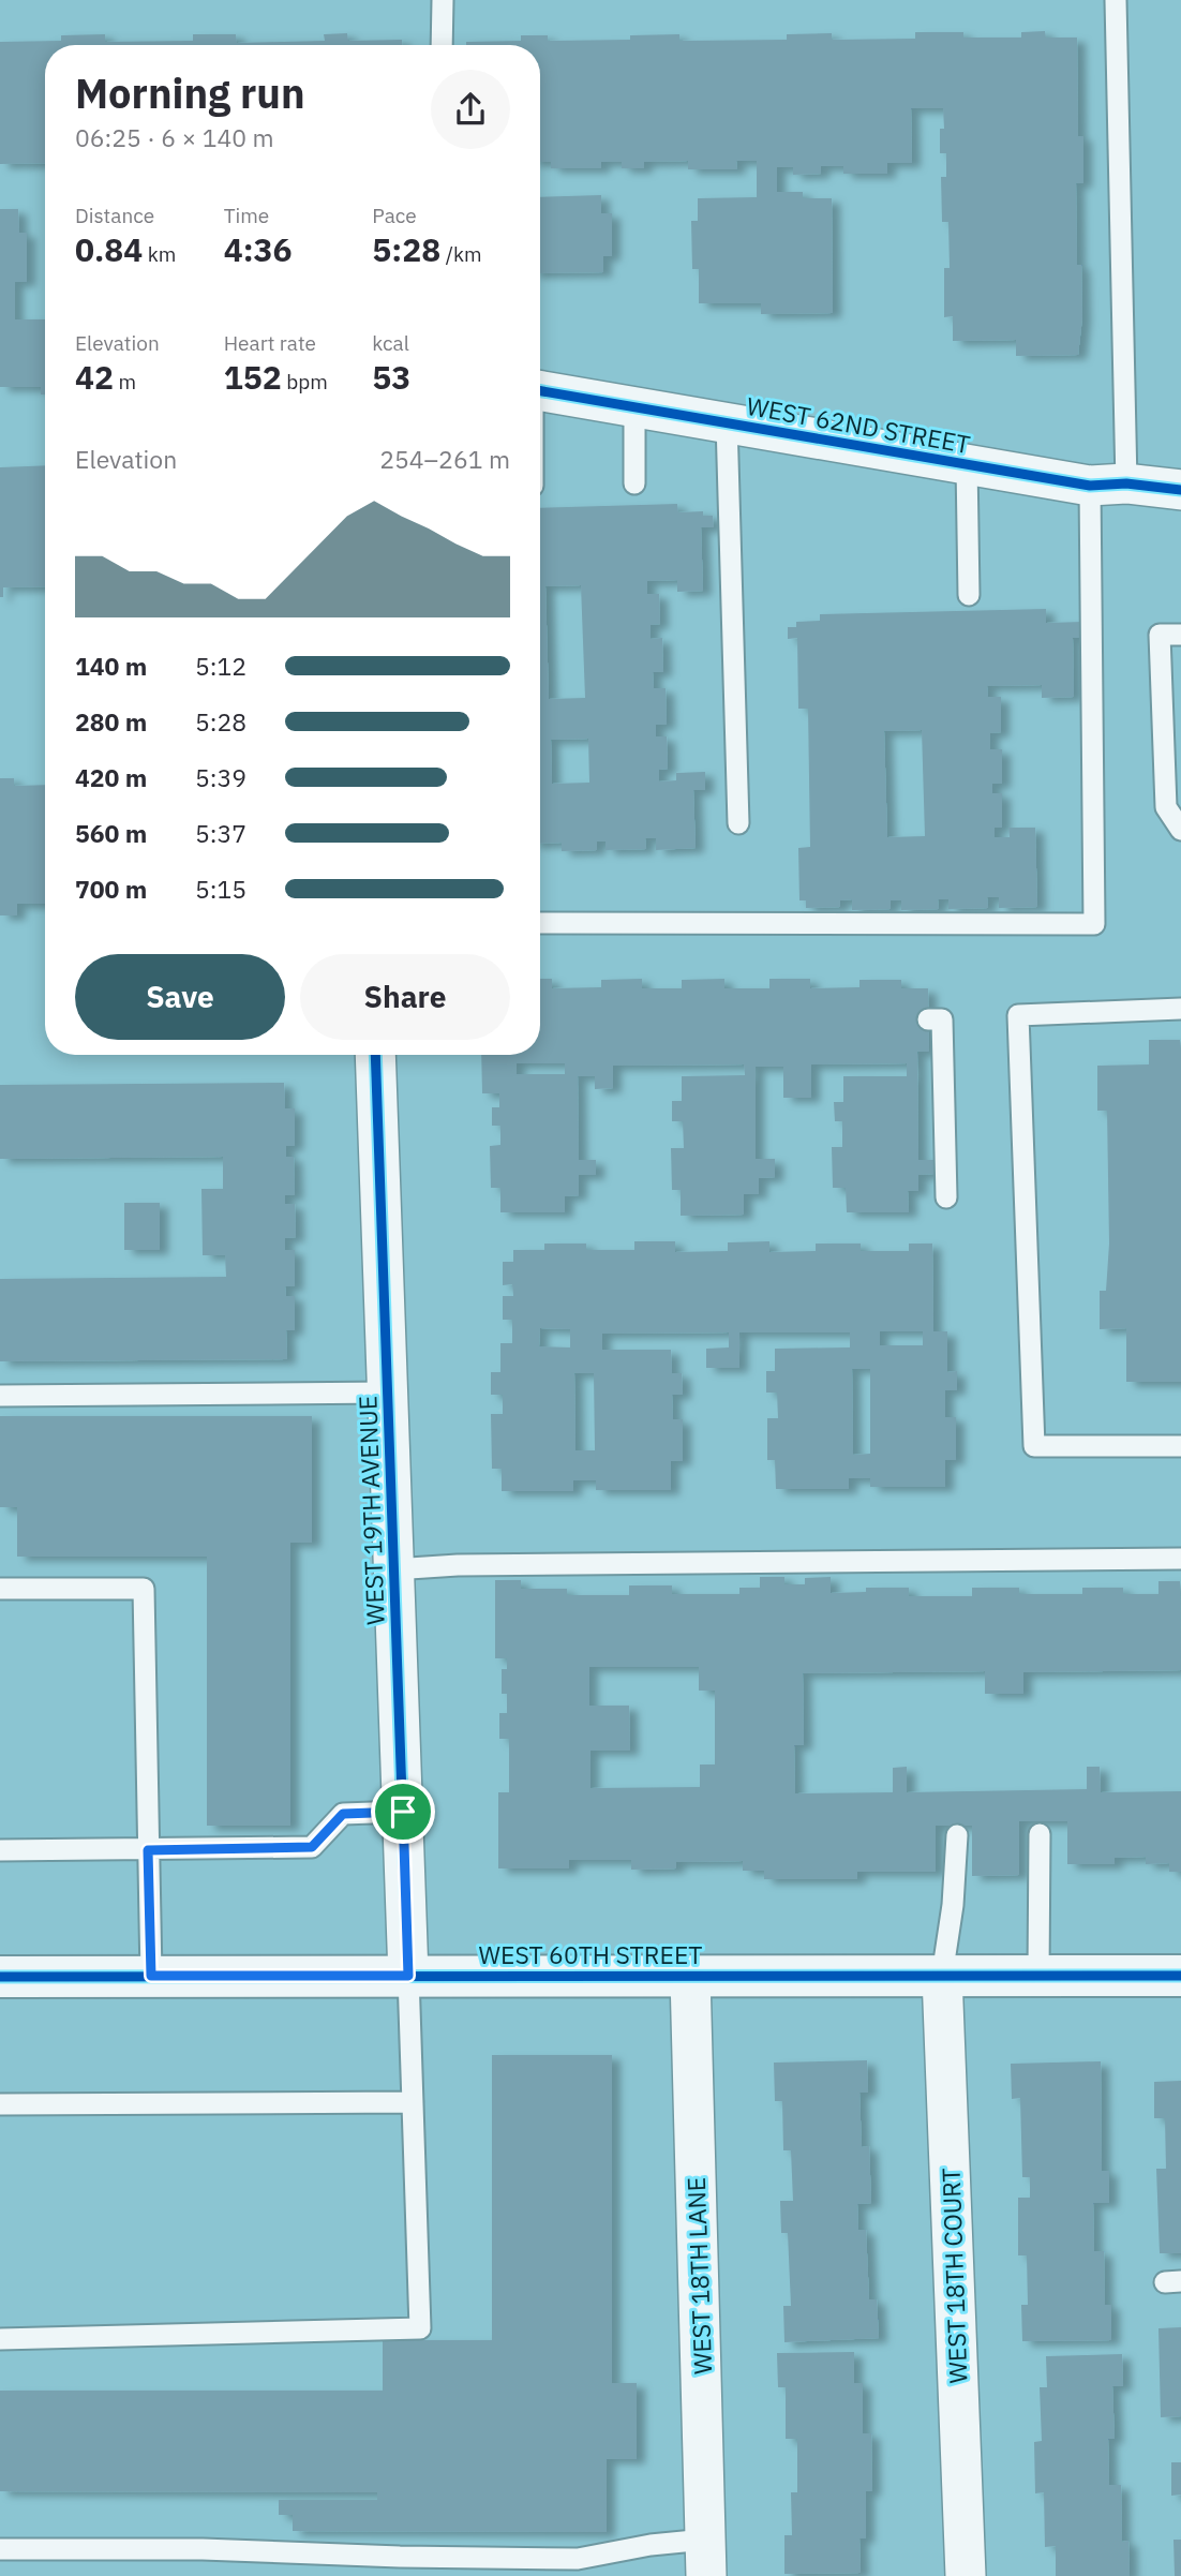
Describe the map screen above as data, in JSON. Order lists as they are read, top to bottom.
{
  "streets": {
    "street": [
      "WEST 62ND STREET",
      "WEST 19TH AVENUE",
      "WEST 60TH STREET",
      "WEST 18TH LANE",
      "WEST 18TH COURT"
    ]
  },
  "crossings": [
    ["WEST 19TH AVENUE", "WEST 60TH STREET"],
    ["WEST 60TH STREET", "WEST 18TH LANE"],
    ["WEST 60TH STREET", "WEST 18TH COURT"]
  ],
  "page": {
    "heading": ["Morning run", "06:25 · 6 × 140 m"],
    "stats": [
      ["Distance", "0.84 km"],
      ["Time", "4:36"],
      ["Pace", "5:28 /km"],
      ["Elevation", "42 m"],
      ["Heart rate", "152 bpm"],
      ["kcal", "53"]
    ],
    "chart": ["Elevation", "254–261 m"],
    "list": [
      {
        "name": "140 m",
        "note": "5:12"
      },
      {
        "name": "280 m",
        "note": "5:28"
      },
      {
        "name": "420 m",
        "note": "5:39"
      },
      {
        "name": "560 m",
        "note": "5:37"
      },
      {
        "name": "700 m",
        "note": "5:15"
      }
    ],
    "buttons": ["Save", "Share"]
  }
}
